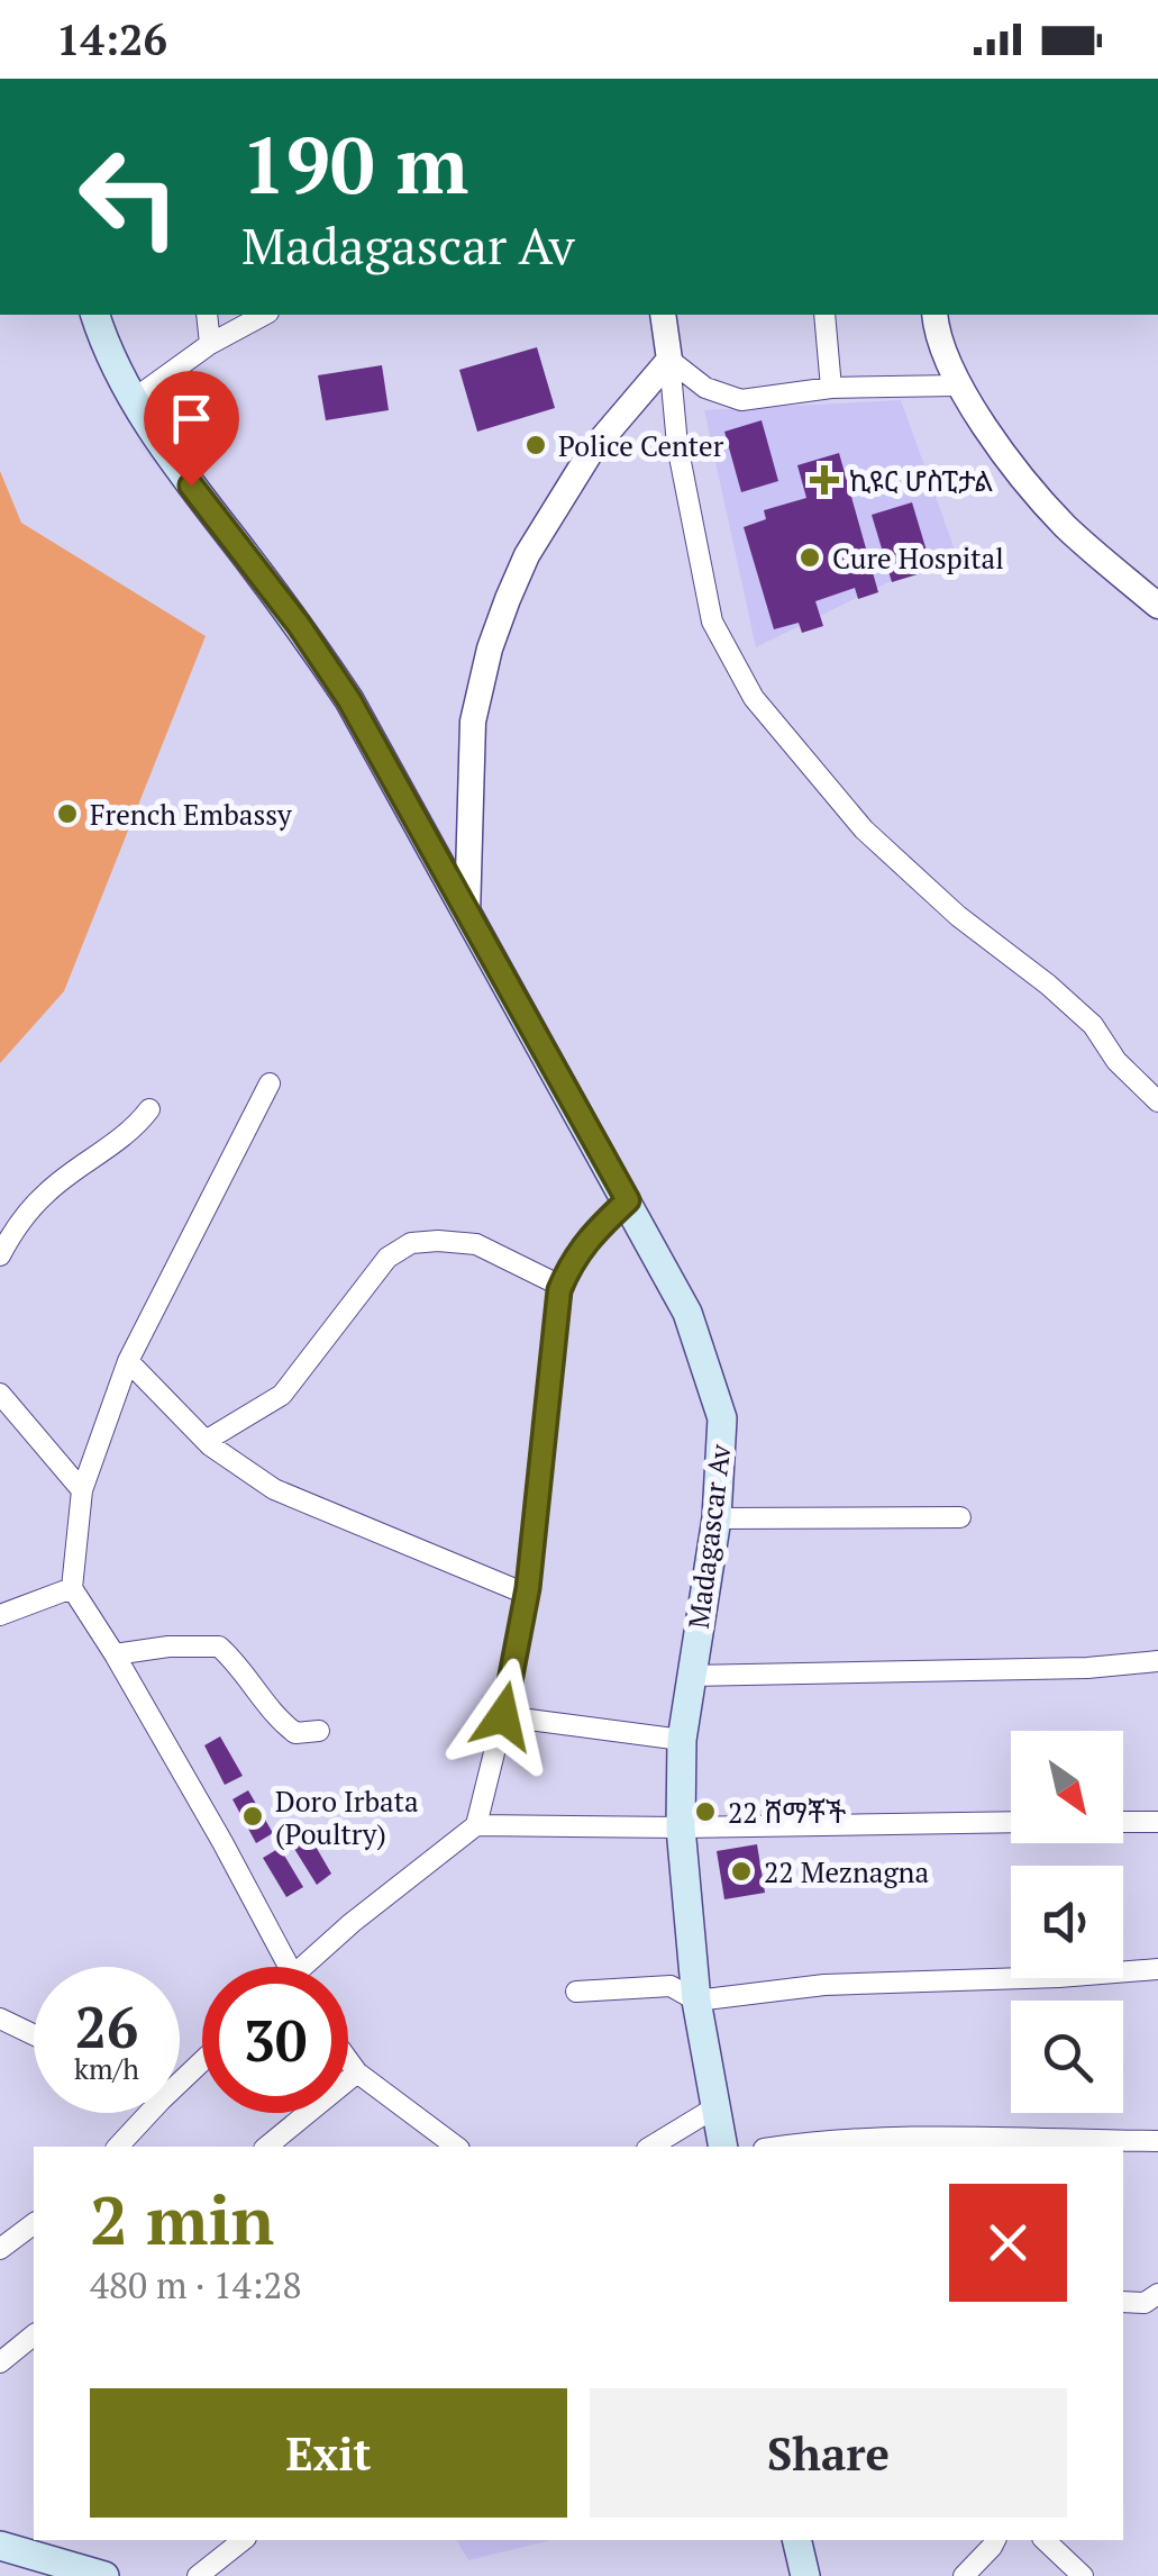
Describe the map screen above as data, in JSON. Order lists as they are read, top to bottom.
{
  "streets": {
    "main road": ["Madagascar Av"]
  },
  "places": {
    "other": [
      "Police Center",
      "Cure Hospital",
      "French Embassy",
      "22 ሸማቾች",
      "Doro Irbata (Poultry)",
      "22 Meznagna"
    ],
    "health": ["ኪዩር ሆስፒታል"]
  },
  "north": "bottom right",
  "page": {
    "status": "14:26",
    "turn": ["190 m", "Madagascar Av"],
    "speed": "26 km/h",
    "limit": "30",
    "heading": ["2 min", "480 m · 14:28"],
    "buttons": ["Exit", "Share"]
  }
}
